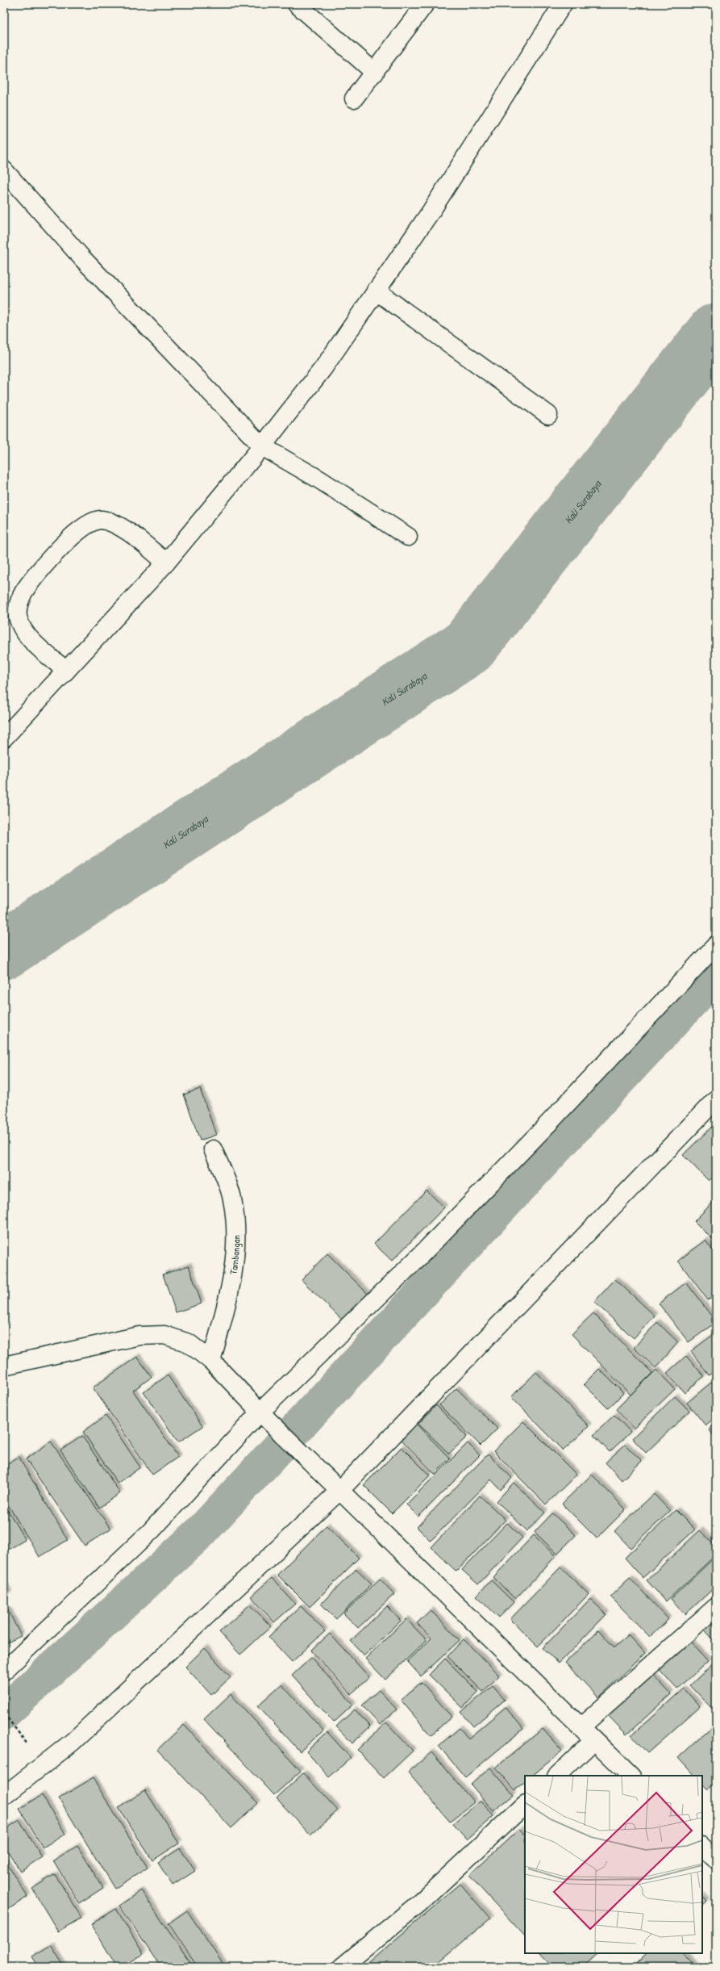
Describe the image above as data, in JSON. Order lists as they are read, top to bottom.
{
  "streets": {
    "street": ["Tambangan"]
  },
  "water": ["Kali Surabaya"]
}
